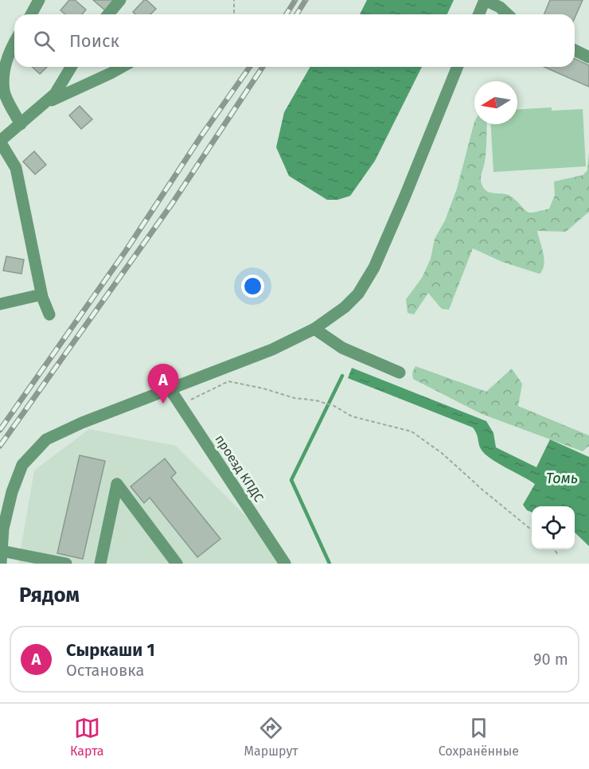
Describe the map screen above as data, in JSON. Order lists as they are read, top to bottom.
{
  "streets": {
    "street": ["проезд КПДС"]
  },
  "water": ["Томь"],
  "north": "left",
  "page": {
    "search": "Поиск",
    "pins": "A",
    "heading": "Рядом",
    "list": [
      {
        "mark": "A",
        "name": "Сыркаши 1",
        "note": "Остановка",
        "value": "90 m"
      }
    ],
    "nav": ["Карта", "Маршрут", "Сохранённые"]
  }
}
